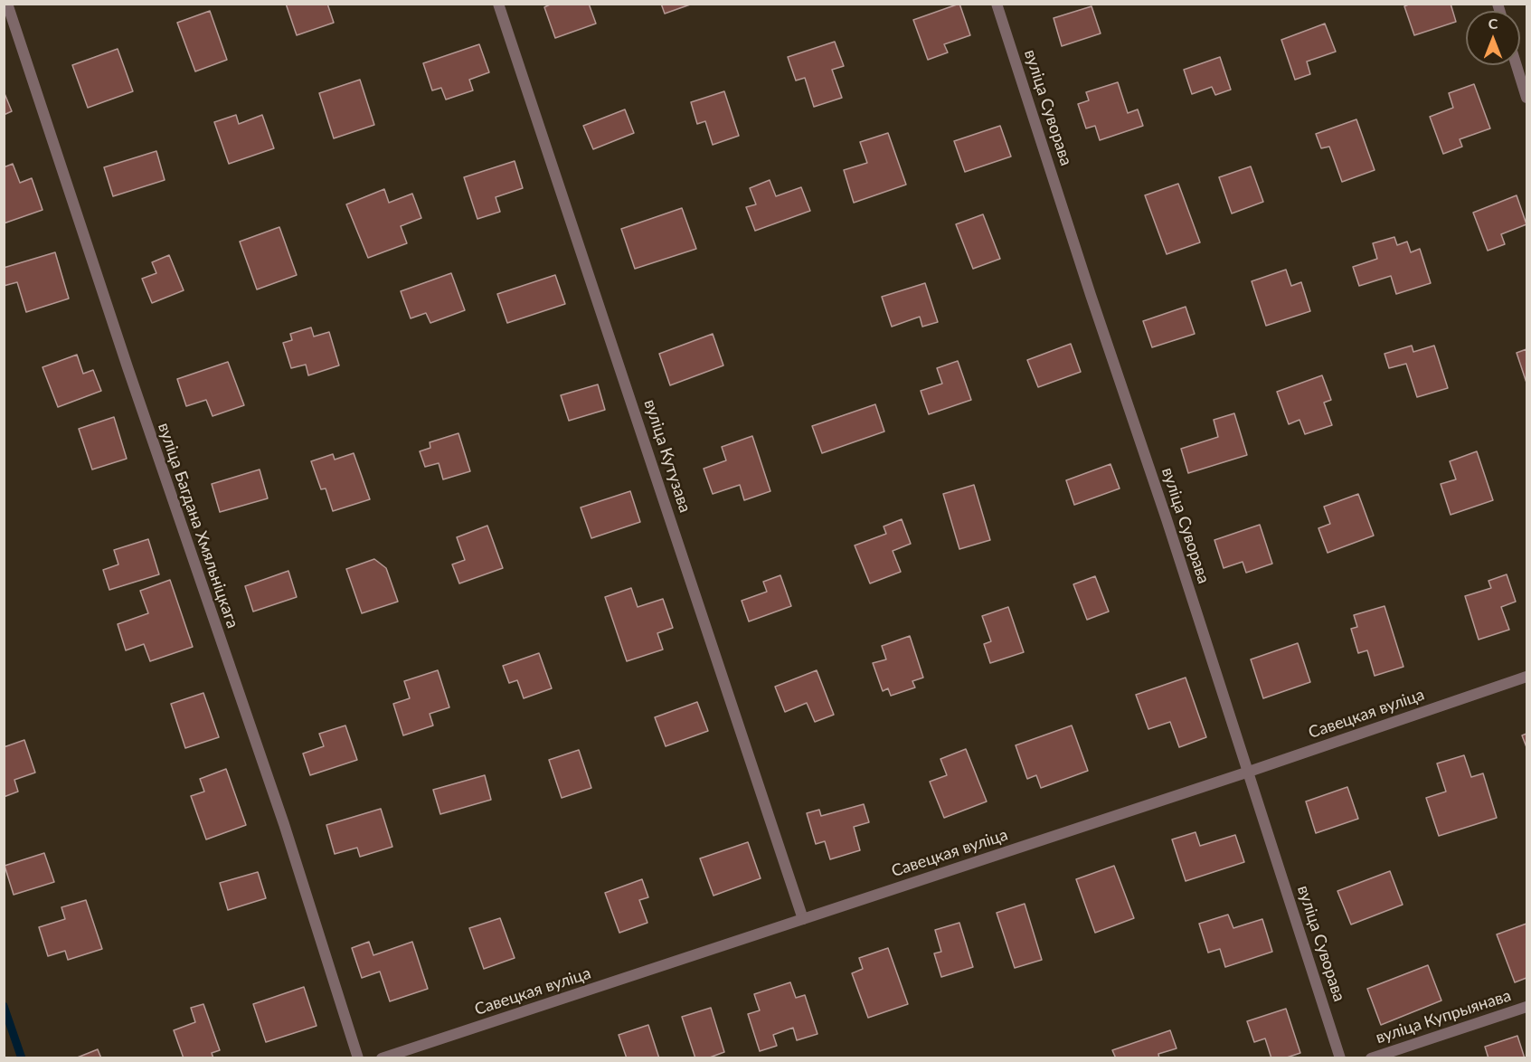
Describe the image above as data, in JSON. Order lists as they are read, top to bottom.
{
  "streets": {
    "street": [
      "вуліца Суворава",
      "вуліца Кутузава",
      "вуліца Багдана Хмяльніцкага",
      "Савецкая вуліца",
      "вуліца Купрыянава"
    ]
  },
  "crossings": [
    ["вуліца Суворава", "Савецкая вуліца"],
    ["вуліца Кутузава", "Савецкая вуліца"]
  ],
  "north": "top"
}
